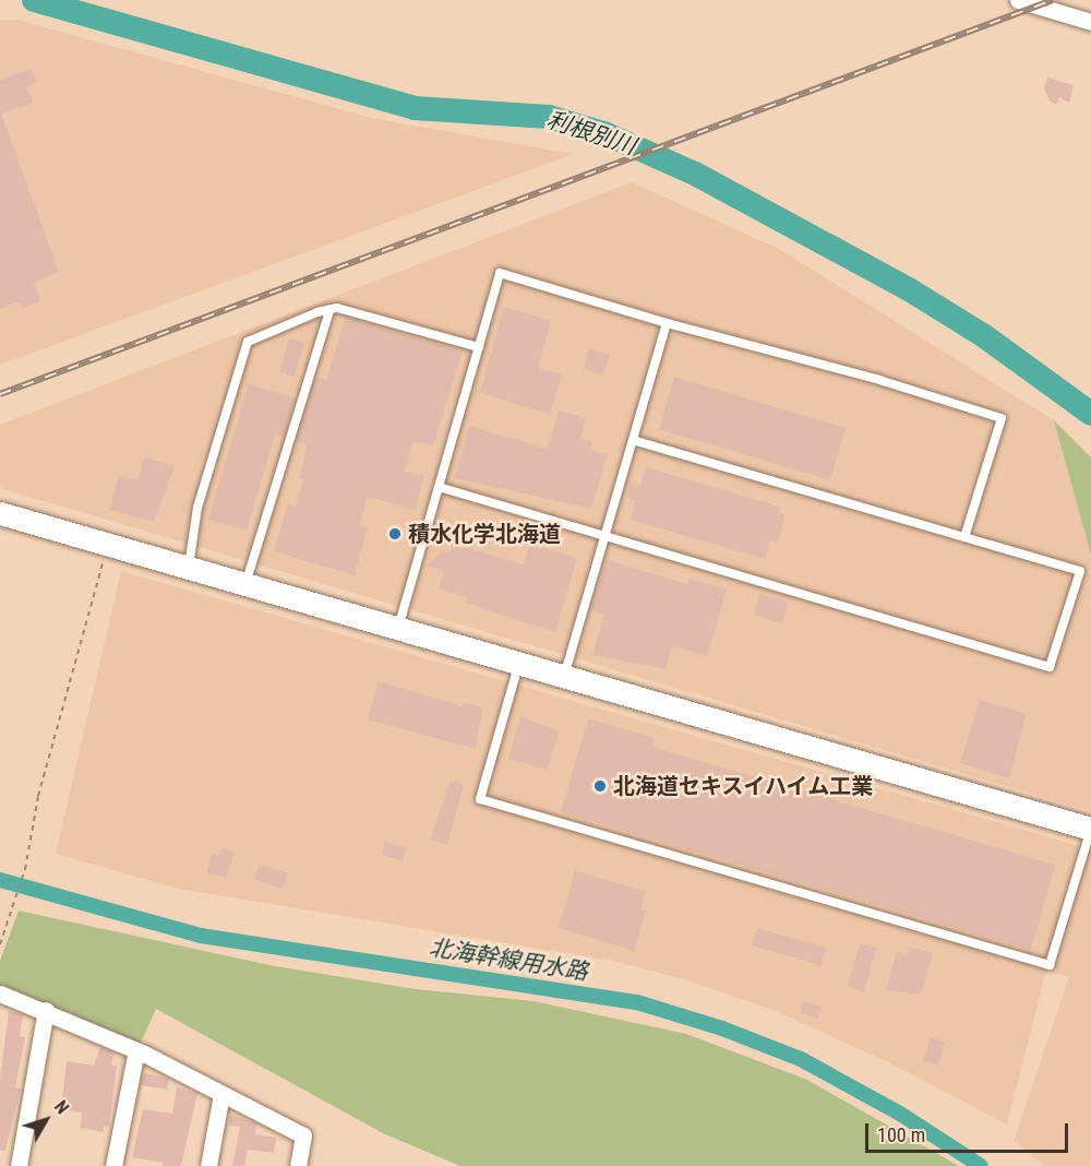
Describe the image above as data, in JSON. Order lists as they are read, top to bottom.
{
  "water": ["利根別川", "北海幹線用水路"],
  "places": ["積水化学北海道", "北海道セキスイハイム工業"],
  "scale_bar": "100 m",
  "north": "top right"
}
